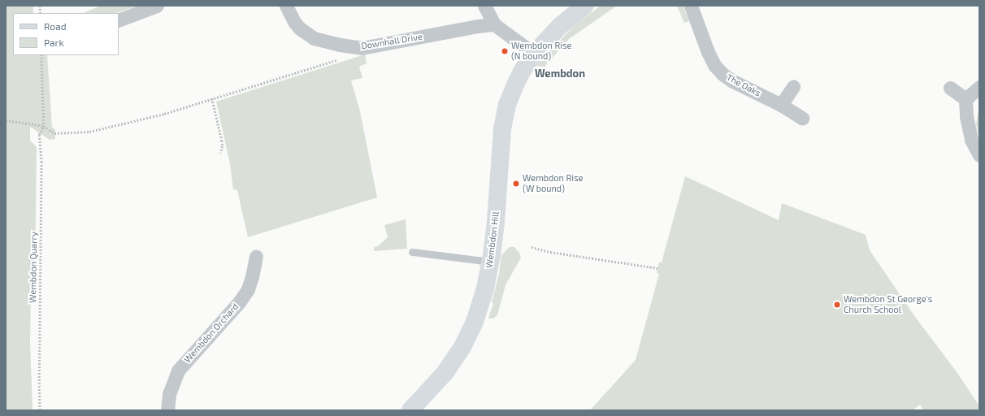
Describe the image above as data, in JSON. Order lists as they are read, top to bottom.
{
  "streets": {
    "main road": ["Wembdon Hill"],
    "street": ["Downhall Drive", "The Oaks", "Wembdon Orchard"],
    "path": ["Wembdon Quarry"]
  },
  "districts": ["Wembdon"],
  "places": ["Wembdon Rise (N bound)", "Wembdon Rise (W bound)", "Wembdon St George's Church School"],
  "legend": ["Road", "Park"]
}
